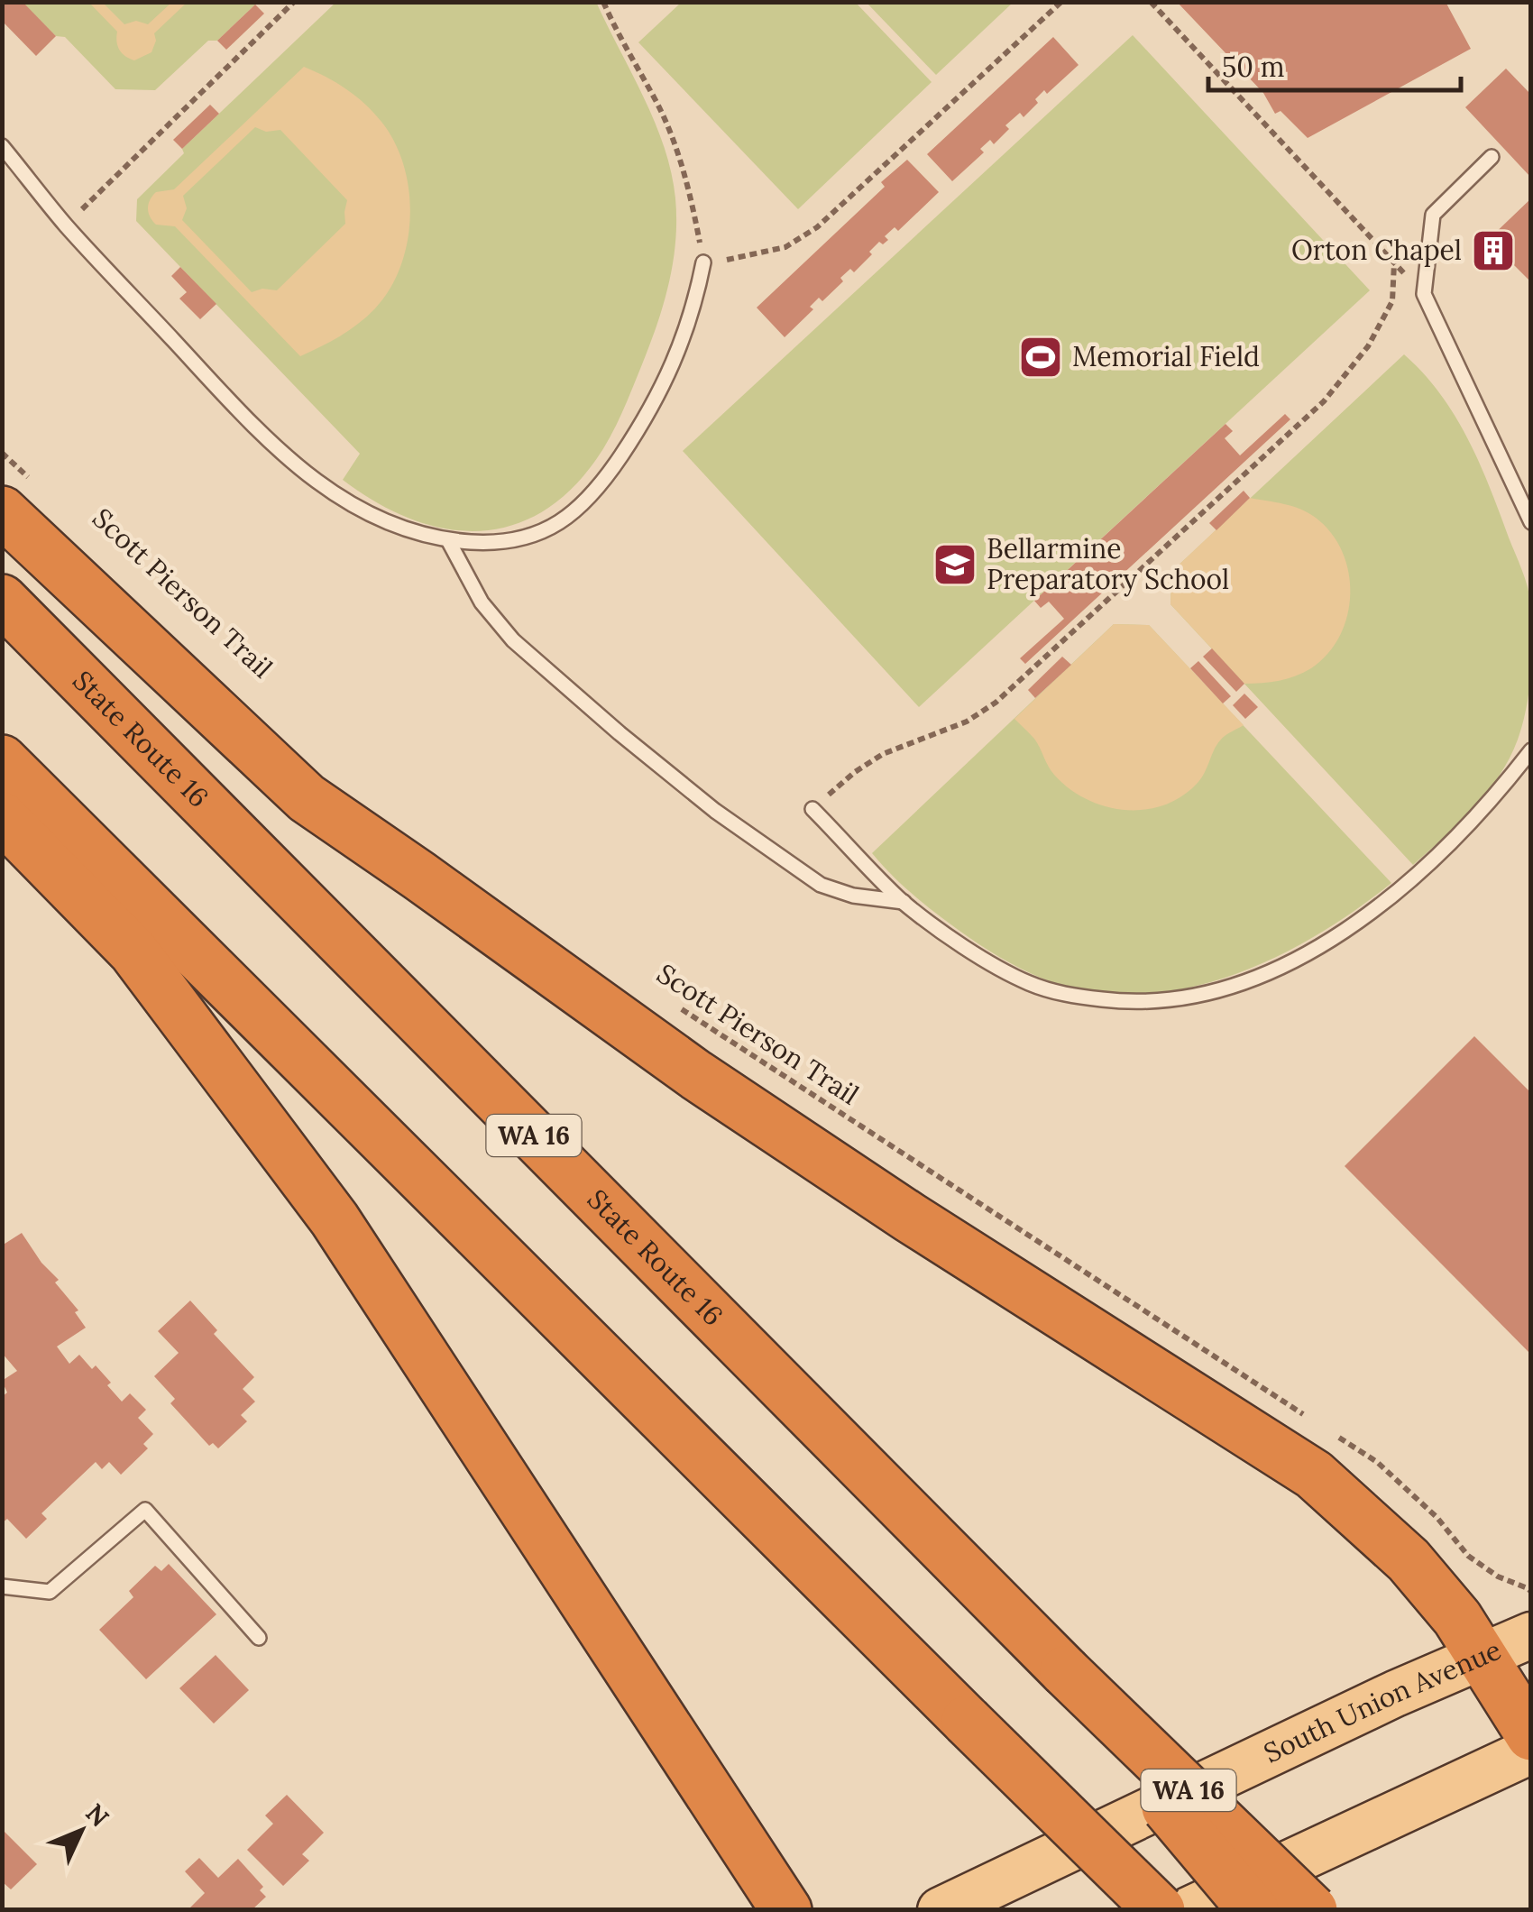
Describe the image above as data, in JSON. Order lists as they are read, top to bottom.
{
  "streets": {
    "highway": ["State Route 16", "WA 16"],
    "main road": ["South Union Avenue"],
    "path": ["Scott Pierson Trail"]
  },
  "places": {
    "building": ["Orton Chapel"],
    "sports": ["Memorial Field"],
    "school or university": ["Bellarmine Preparatory School"]
  },
  "scale_bar": "50 m",
  "north": "top right"
}
